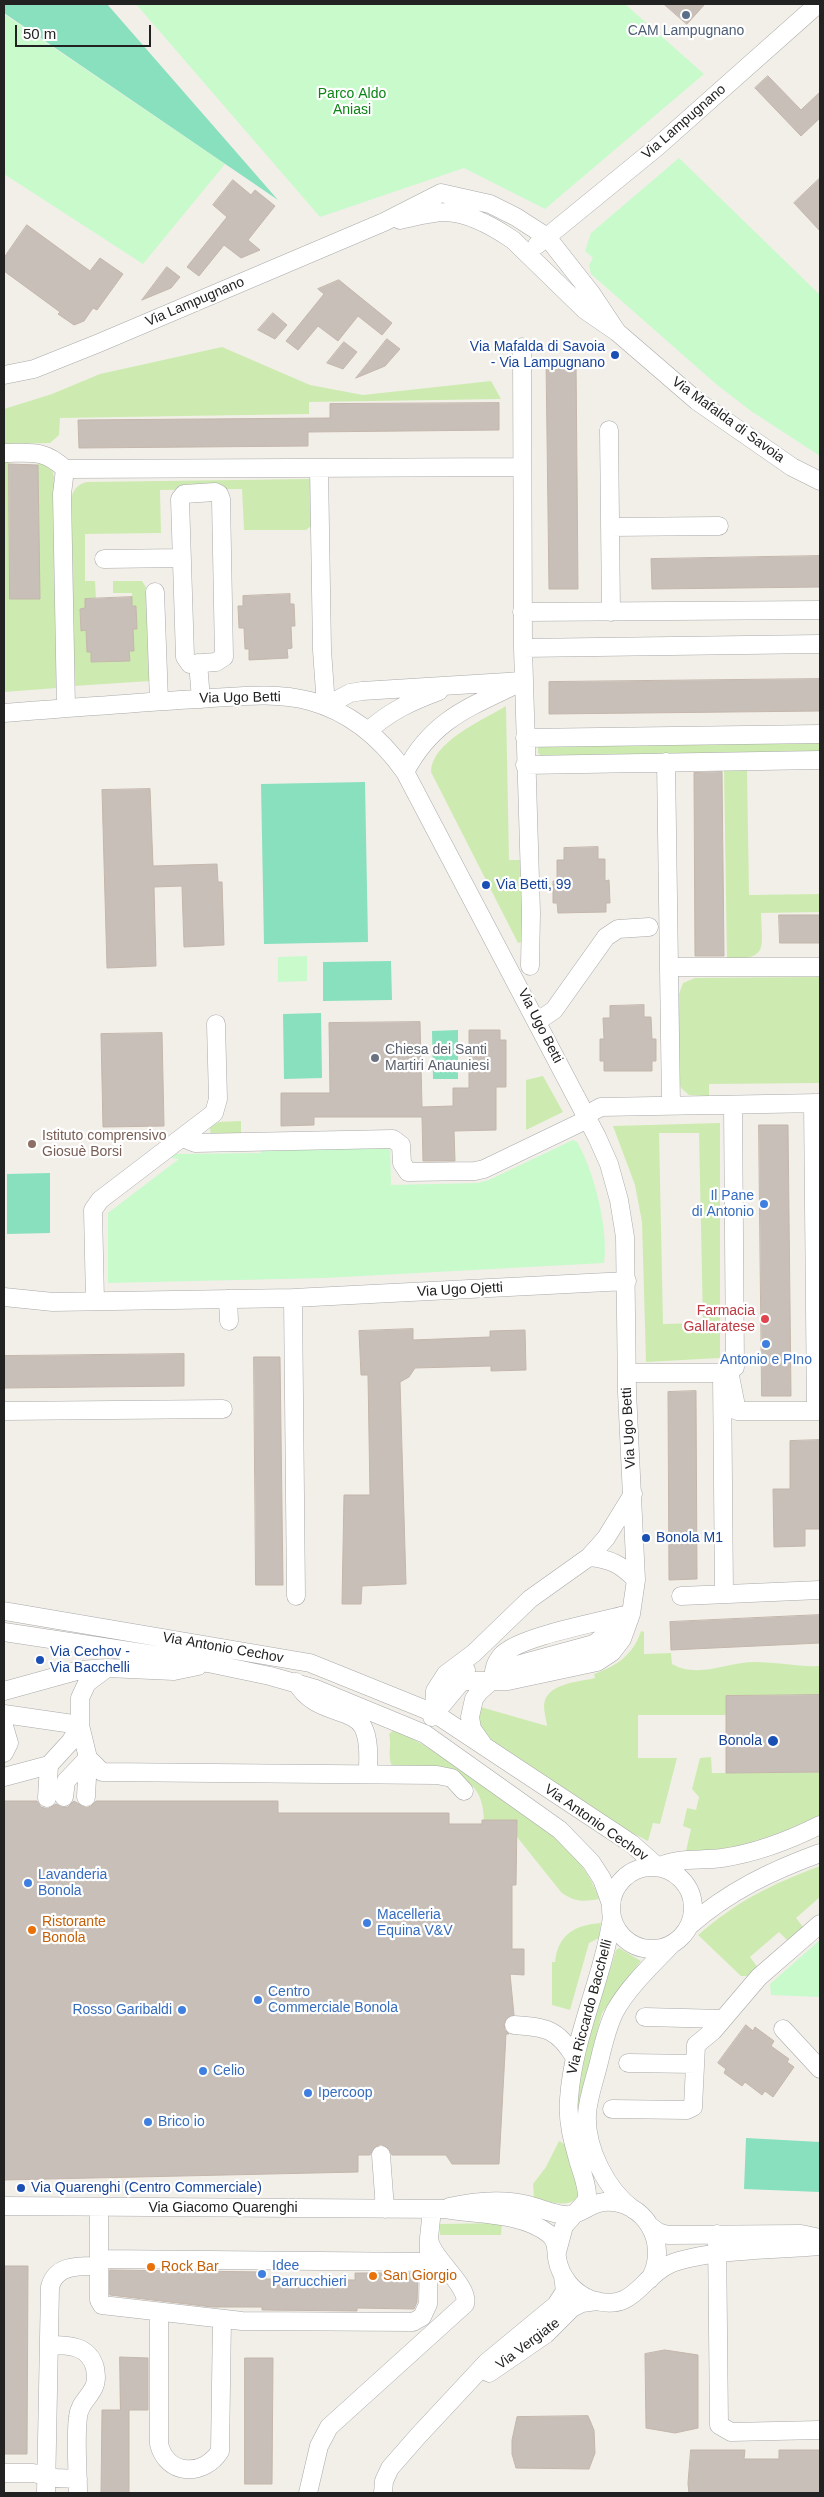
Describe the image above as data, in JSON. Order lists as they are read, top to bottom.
{
  "streets": {
    "street": [
      "Via Lampugnano",
      "Via Mafalda di Savoia",
      "Via Ugo Betti",
      "Via Ugo Ojetti",
      "Via Antonio Cechov",
      "Via Riccardo Bacchelli",
      "Via Giacomo Quarenghi",
      "Via Vergiate"
    ]
  },
  "crossings": [
    ["Via Lampugnano", "Via Mafalda di Savoia"],
    ["Via Ugo Betti", "Via Ugo Ojetti"],
    ["Via Antonio Cechov", "Via Riccardo Bacchelli"],
    ["Via Riccardo Bacchelli", "Via Giacomo Quarenghi"],
    ["Via Riccardo Bacchelli", "Via Vergiate"],
    ["Via Giacomo Quarenghi", "Via Vergiate"]
  ],
  "parks": ["Parco Aldo Aniasi"],
  "places": [
    "CAM Lampugnano",
    "Via Mafalda di Savoia - Via Lampugnano",
    "Via Betti, 99",
    "Chiesa dei Santi Martiri Anauniesi",
    "Istituto comprensivo Giosuè Borsi",
    "Il Pane di Antonio",
    "Farmacia Gallaratese",
    "Antonio e PIno",
    "Bonola M1",
    "Via Cechov - Via Bacchelli",
    "Bonola",
    "Lavanderia Bonola",
    "Macelleria Equina V&V",
    "Ristorante Bonola",
    "Centro Commerciale Bonola",
    "Rosso Garibaldi",
    "Celio",
    "Ipercoop",
    "Brico io",
    "Via Quarenghi (Centro Commerciale)",
    "Rock Bar",
    "Idee Parrucchieri",
    "San Giorgio"
  ],
  "scale_bar": "50 m"
}
